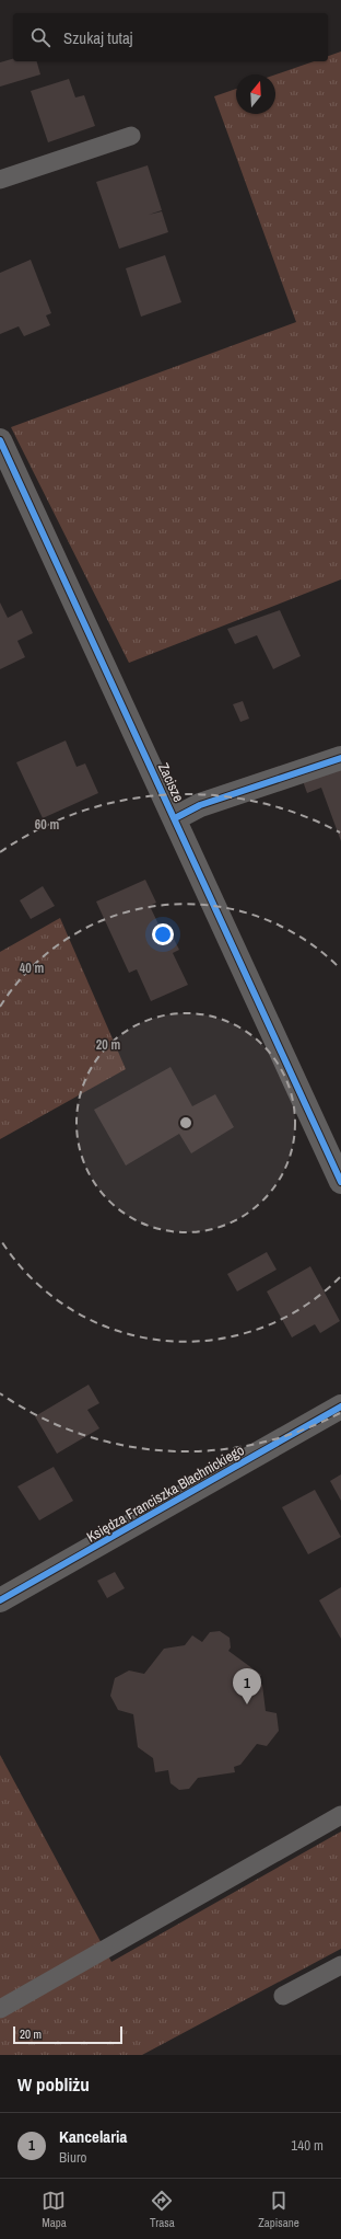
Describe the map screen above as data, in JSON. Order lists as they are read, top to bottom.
{
  "streets": {
    "street": ["Zacisze", "Księdza Franciszka Blachnickiego"]
  },
  "scale_bar": "20 m",
  "north": "top",
  "page": {
    "search": "Szukaj tutaj",
    "pins": "1",
    "scale": "20 m",
    "heading": "W pobliżu",
    "list": [
      {
        "mark": "1",
        "name": "Kancelaria",
        "note": "Biuro",
        "value": "140 m"
      }
    ],
    "nav": ["Mapa", "Trasa", "Zapisane"]
  },
  "rings": ["60 m", "40 m", "20 m"]
}
